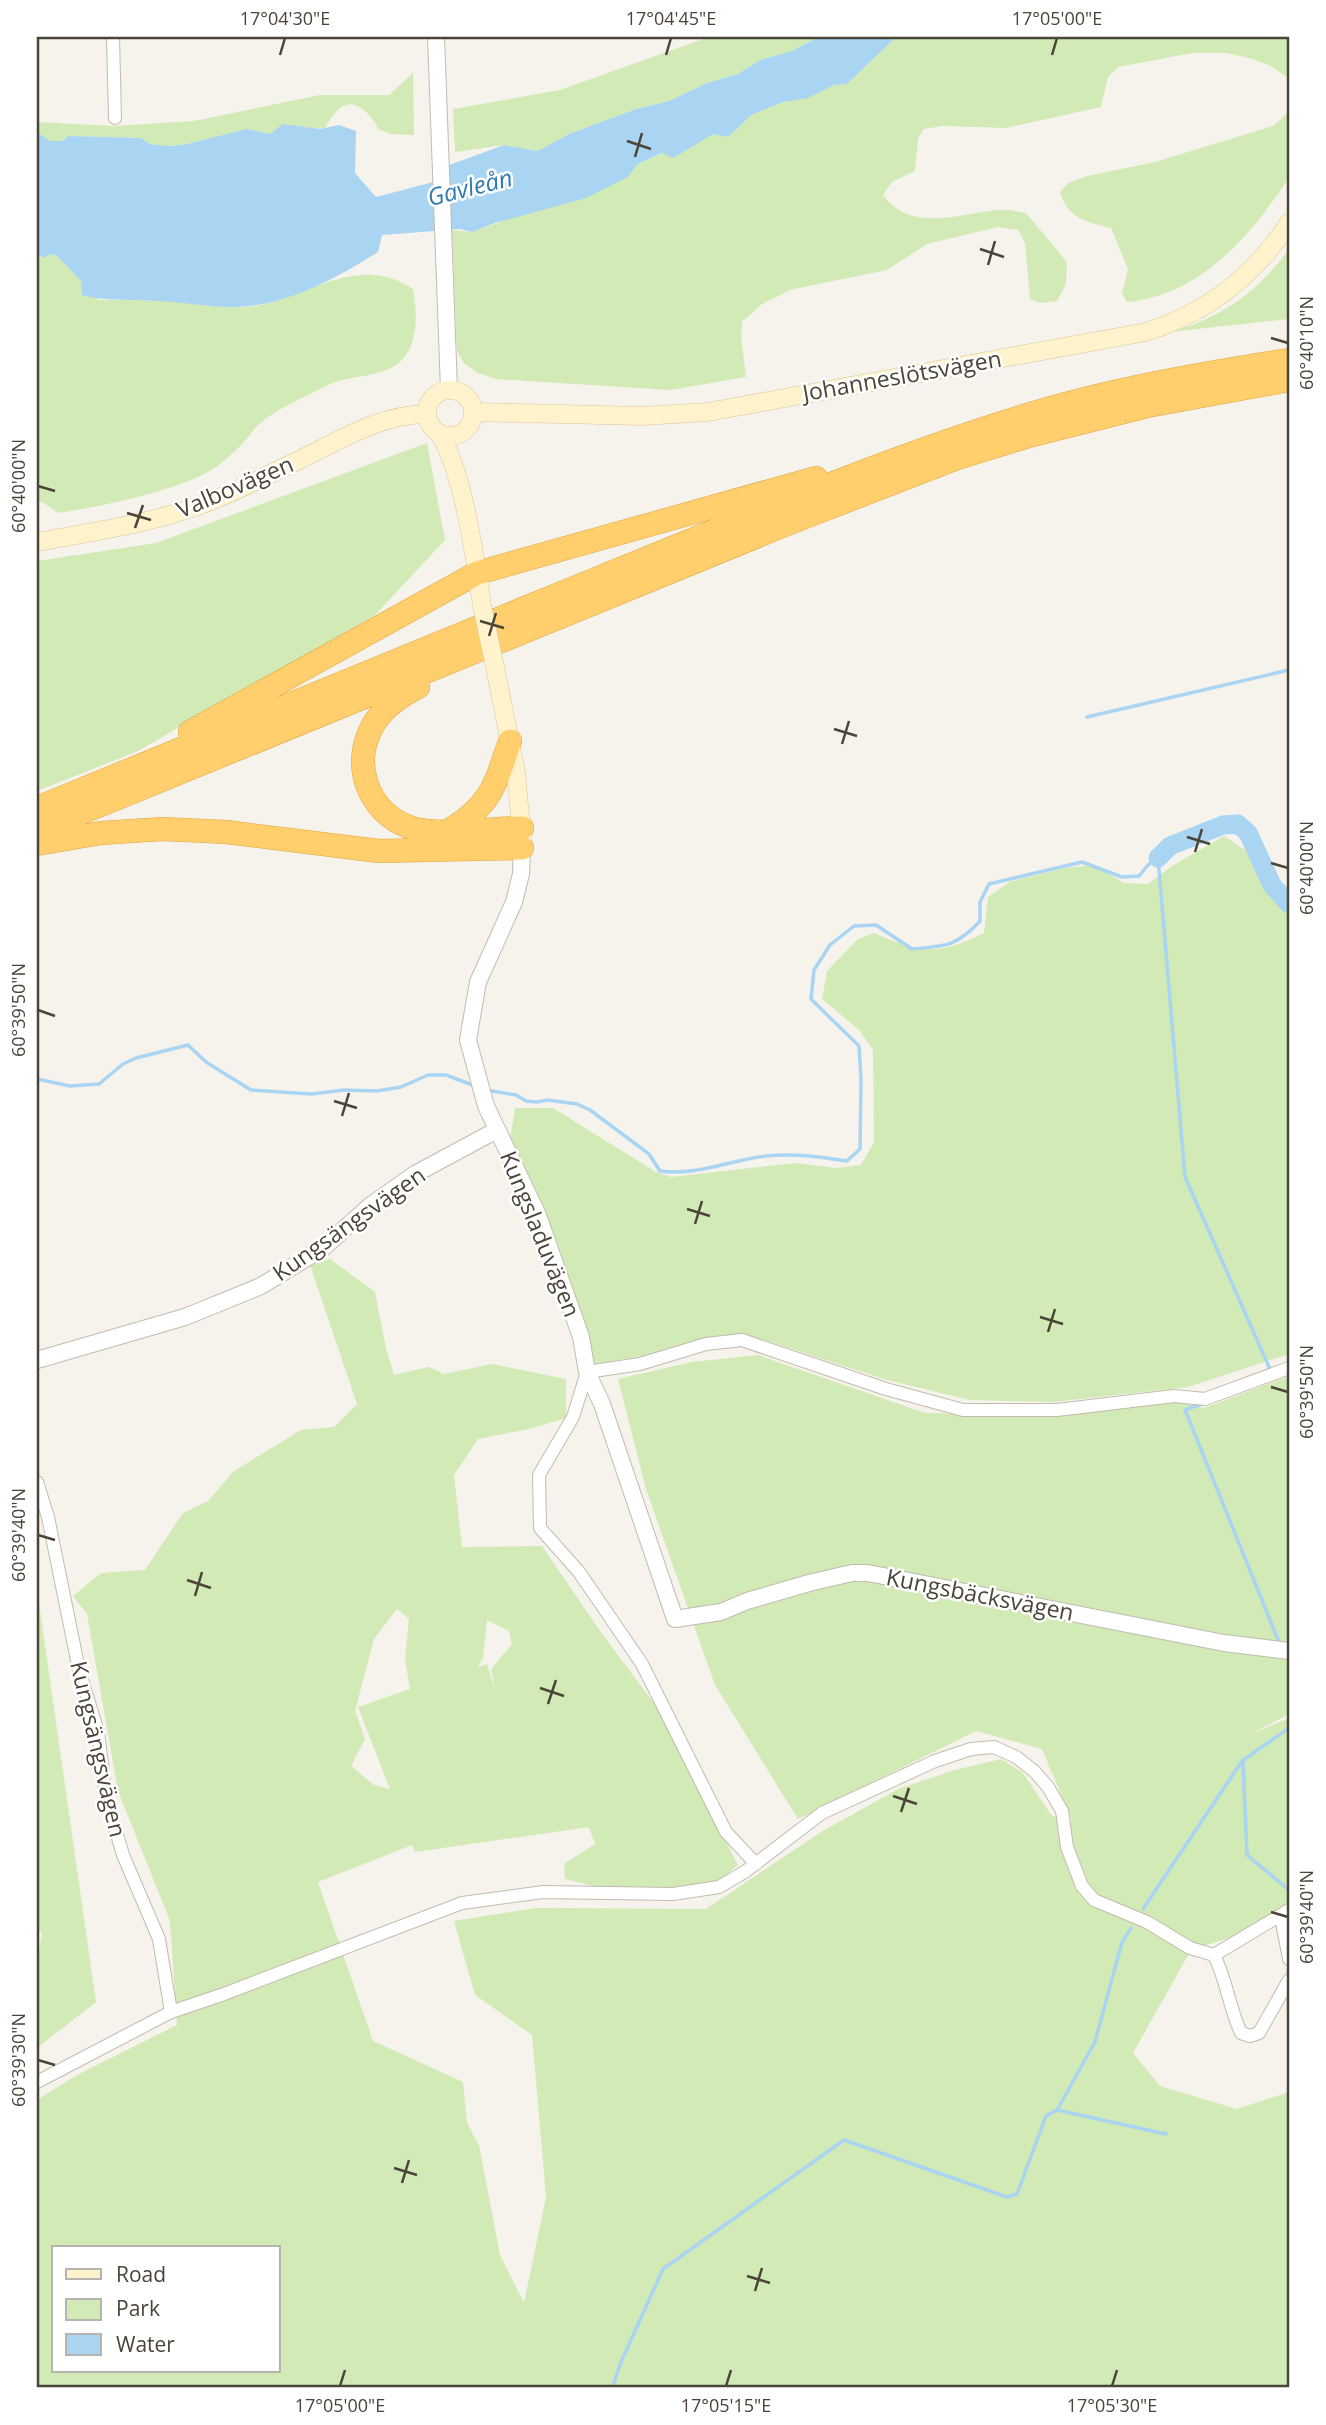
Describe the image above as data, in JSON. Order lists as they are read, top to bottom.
{
  "streets": {
    "main road": ["Johanneslötsvägen", "Valbovägen"],
    "street": ["Kungsängsvägen", "Kungsladuvägen", "Kungsbäcksvägen"]
  },
  "crossings": [
    ["Johanneslötsvägen", "Valbovägen"],
    ["Kungsängsvägen", "Kungsladuvägen"],
    ["Kungsladuvägen", "Kungsbäcksvägen"]
  ],
  "water": ["Gavleån"],
  "legend": ["Road", "Park", "Water"],
  "coordinates": [
    "17°04'30\"E",
    "17°04'45\"E",
    "17°05'00\"E",
    "60°40'10\"N",
    "60°40'00\"N",
    "60°39'50\"N",
    "60°39'40\"N",
    "60°39'30\"N",
    "17°05'15\"E",
    "17°05'30\"E"
  ]
}
